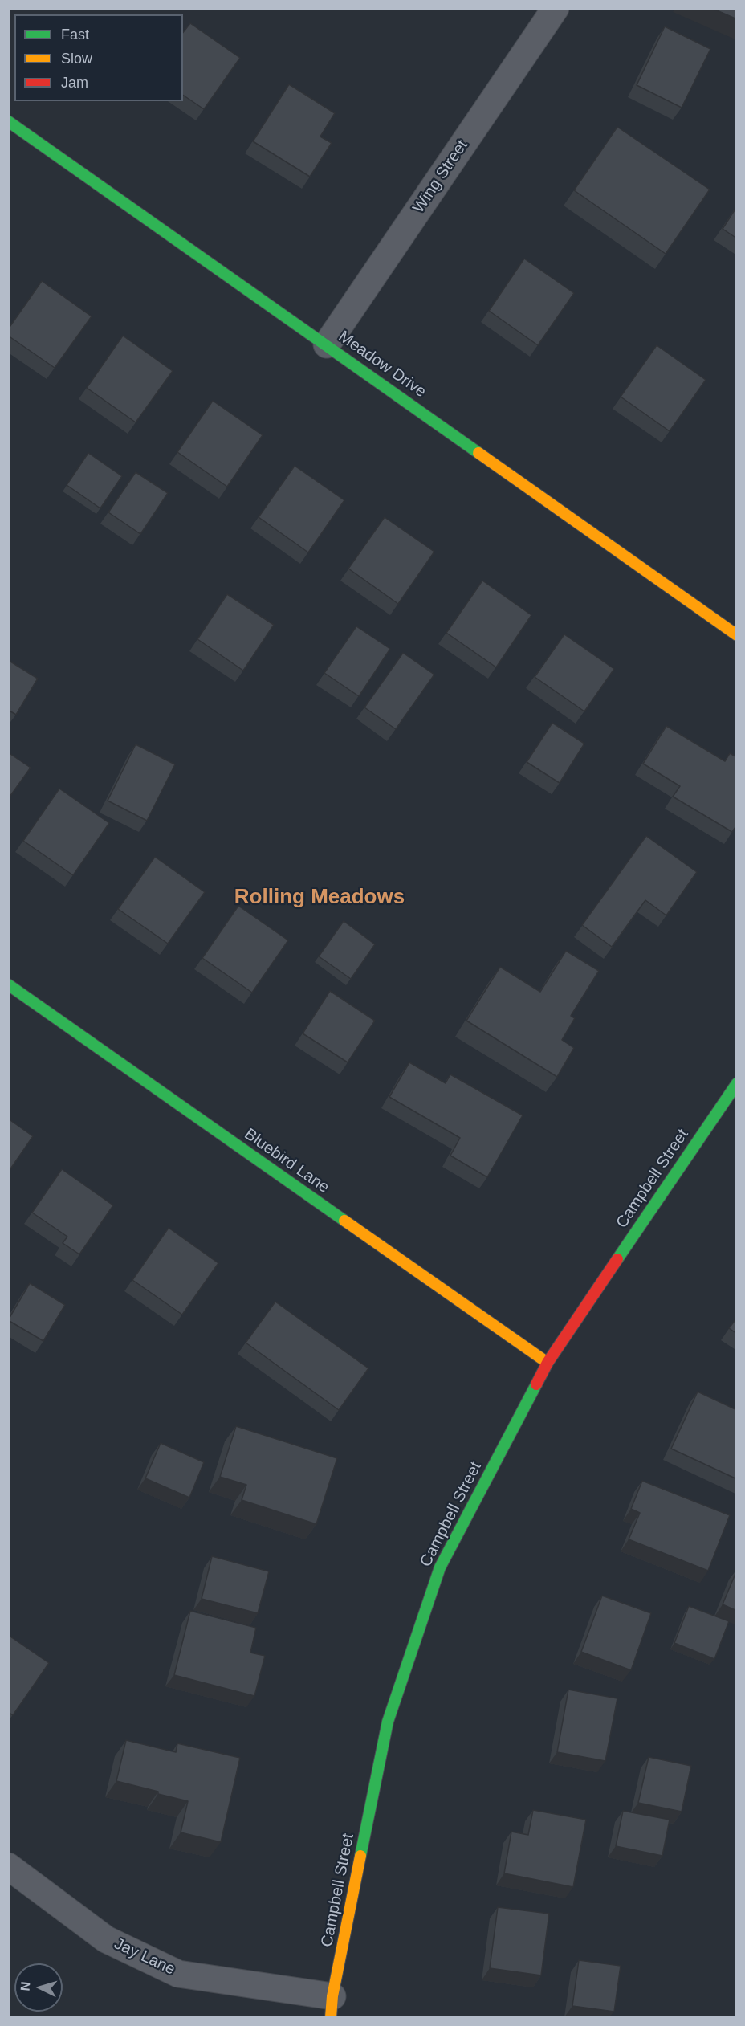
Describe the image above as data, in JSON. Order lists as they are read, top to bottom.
{
  "streets": {
    "street": [
      "Wing Street",
      "Meadow Drive",
      "Bluebird Lane",
      "Campbell Street",
      "Jay Lane"
    ]
  },
  "crossings": [
    ["Wing Street", "Meadow Drive"],
    ["Bluebird Lane", "Campbell Street"],
    ["Campbell Street", "Jay Lane"]
  ],
  "districts": ["Rolling Meadows"],
  "legend": ["Fast", "Slow", "Jam"],
  "north": "left"
}
